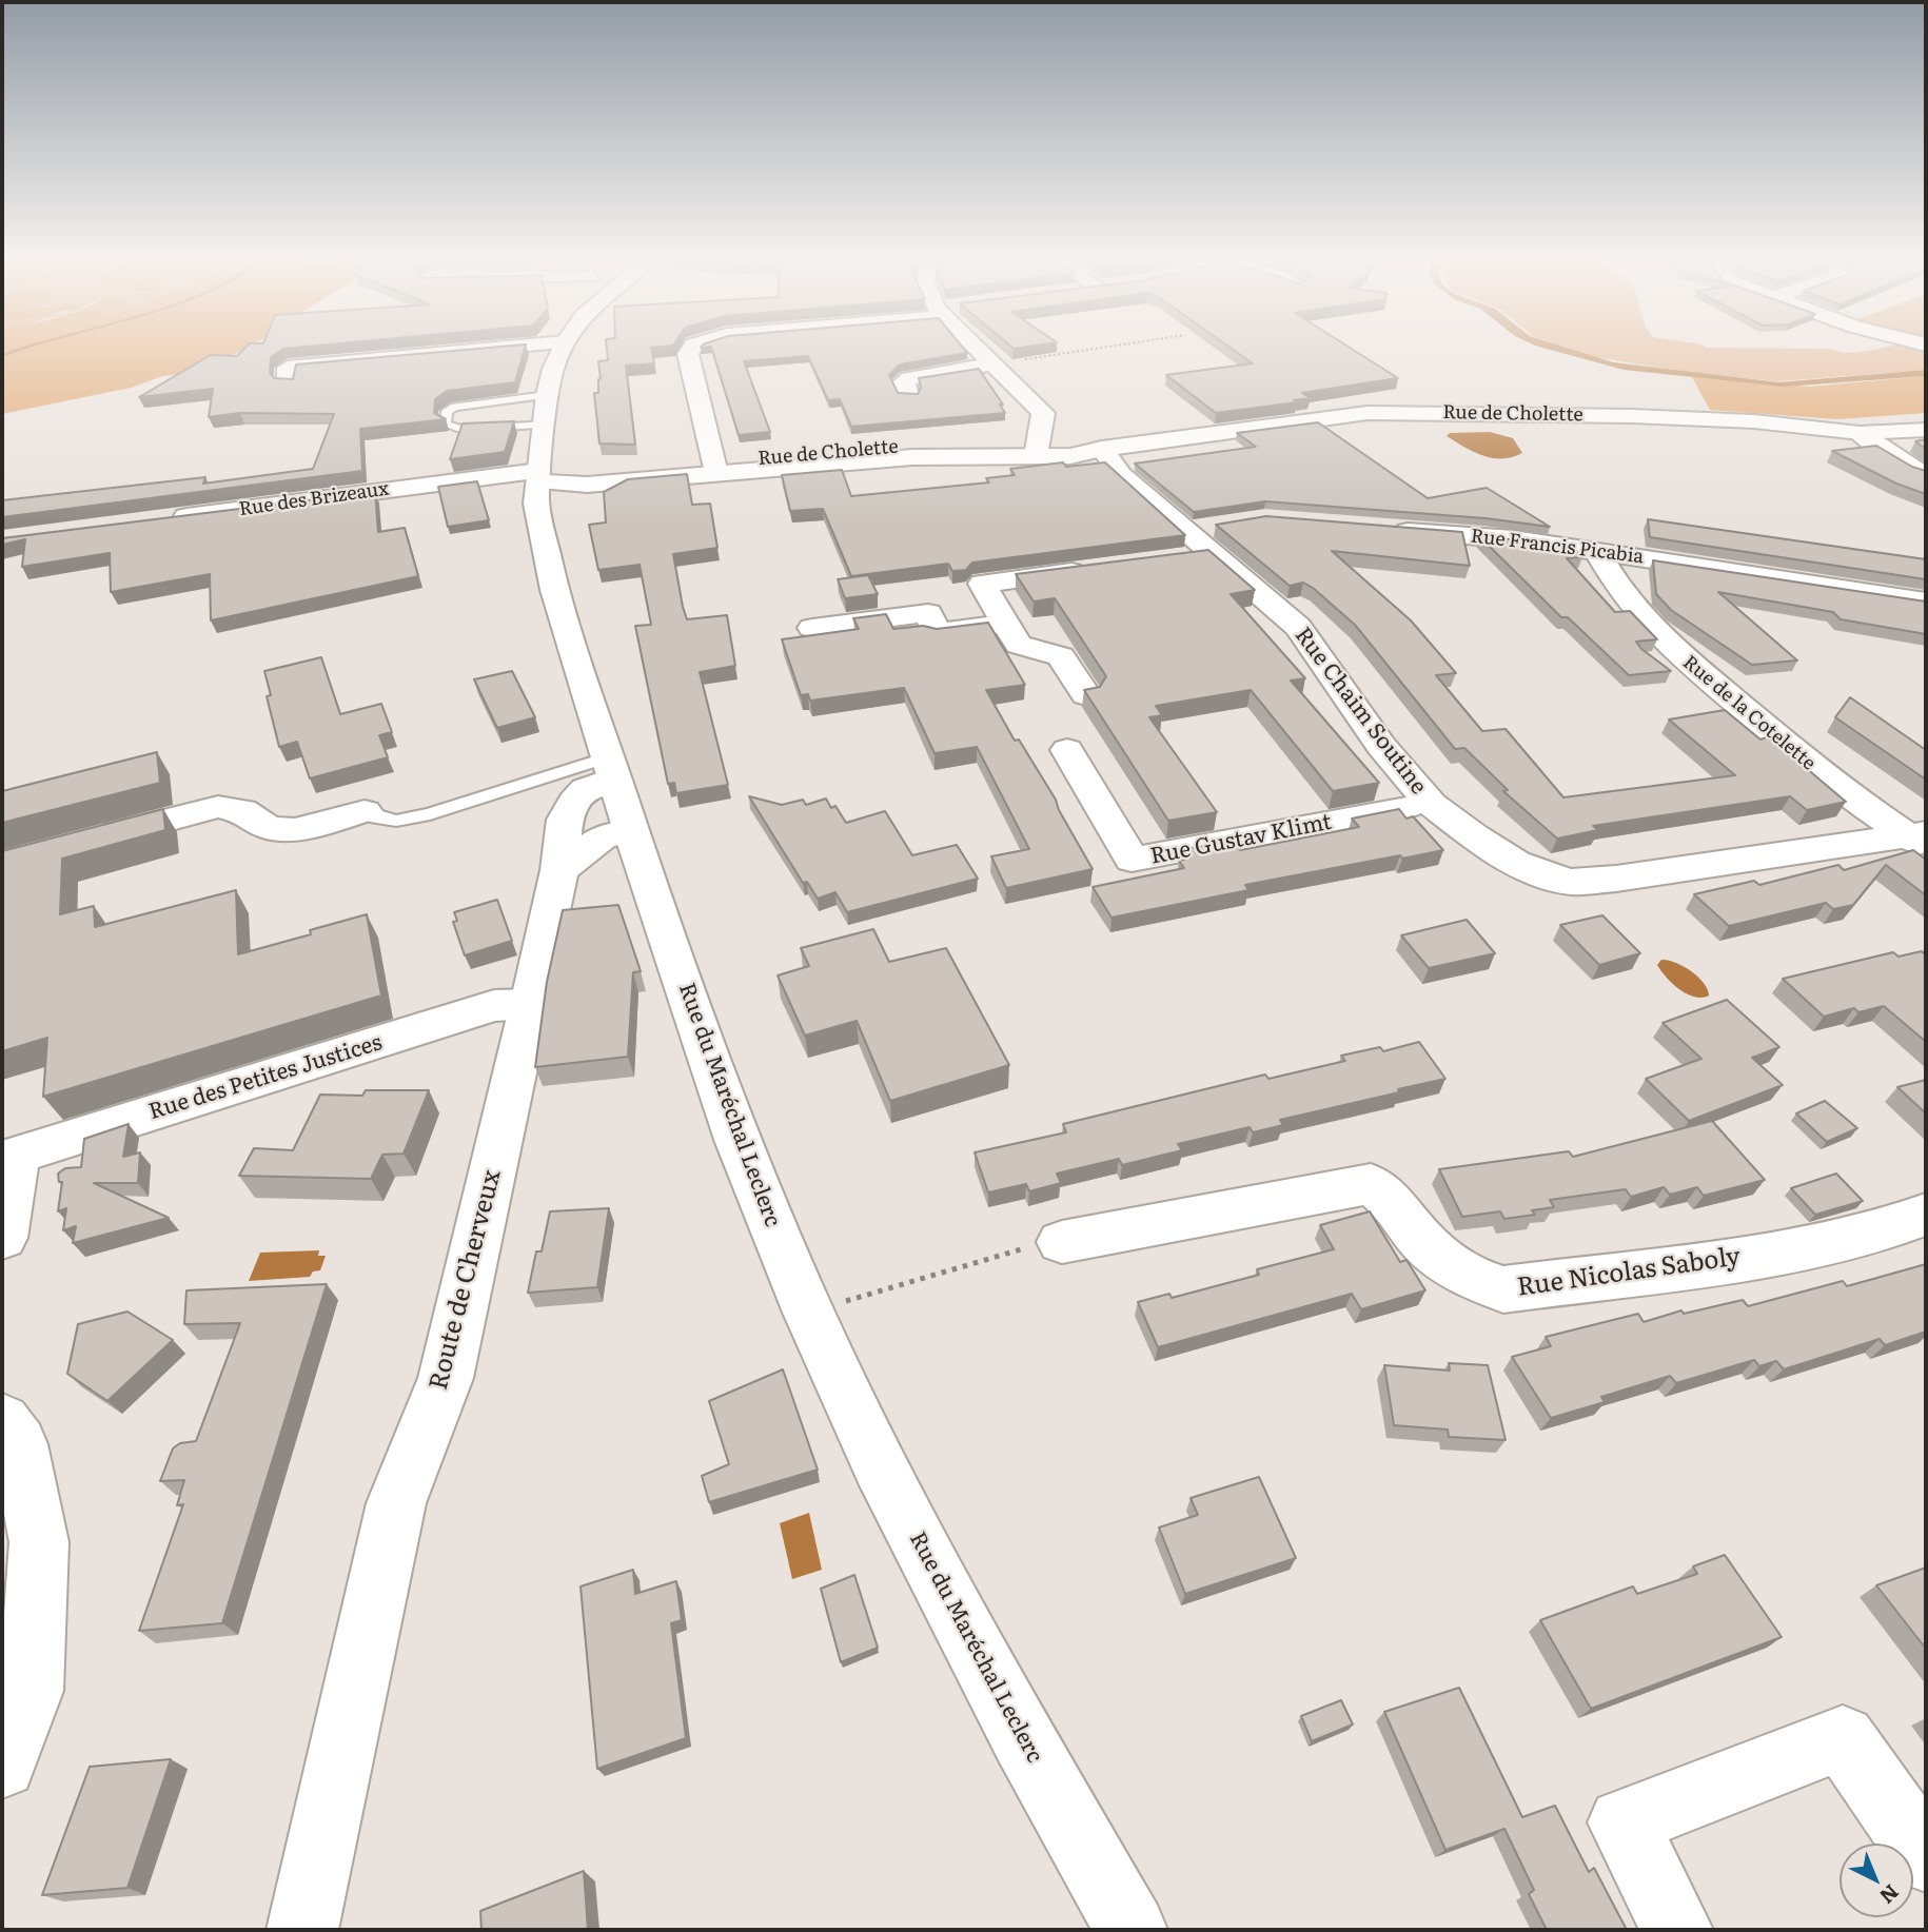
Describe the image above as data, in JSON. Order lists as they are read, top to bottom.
{
  "streets": {
    "street": [
      "Rue de Cholette",
      "Rue des Brizeaux",
      "Rue Francis Picabia",
      "Rue Chaim Soutine",
      "Rue de la Cotelette",
      "Rue Gustav Klimt",
      "Rue des Petites Justices",
      "Rue du Maréchal Leclerc",
      "Rue Nicolas Saboly",
      "Route de Cherveux"
    ]
  },
  "crossings": [
    ["Rue de Cholette", "Rue des Brizeaux"],
    ["Rue de Cholette", "Rue Chaim Soutine"],
    ["Rue de Cholette", "Rue du Maréchal Leclerc"],
    ["Rue des Brizeaux", "Rue du Maréchal Leclerc"],
    ["Rue Francis Picabia", "Rue de la Cotelette"],
    ["Rue Chaim Soutine", "Rue de la Cotelette"],
    ["Rue Chaim Soutine", "Rue Gustav Klimt"],
    ["Rue des Petites Justices", "Route de Cherveux"],
    ["Rue du Maréchal Leclerc", "Route de Cherveux"]
  ],
  "north": "bottom right"
}
